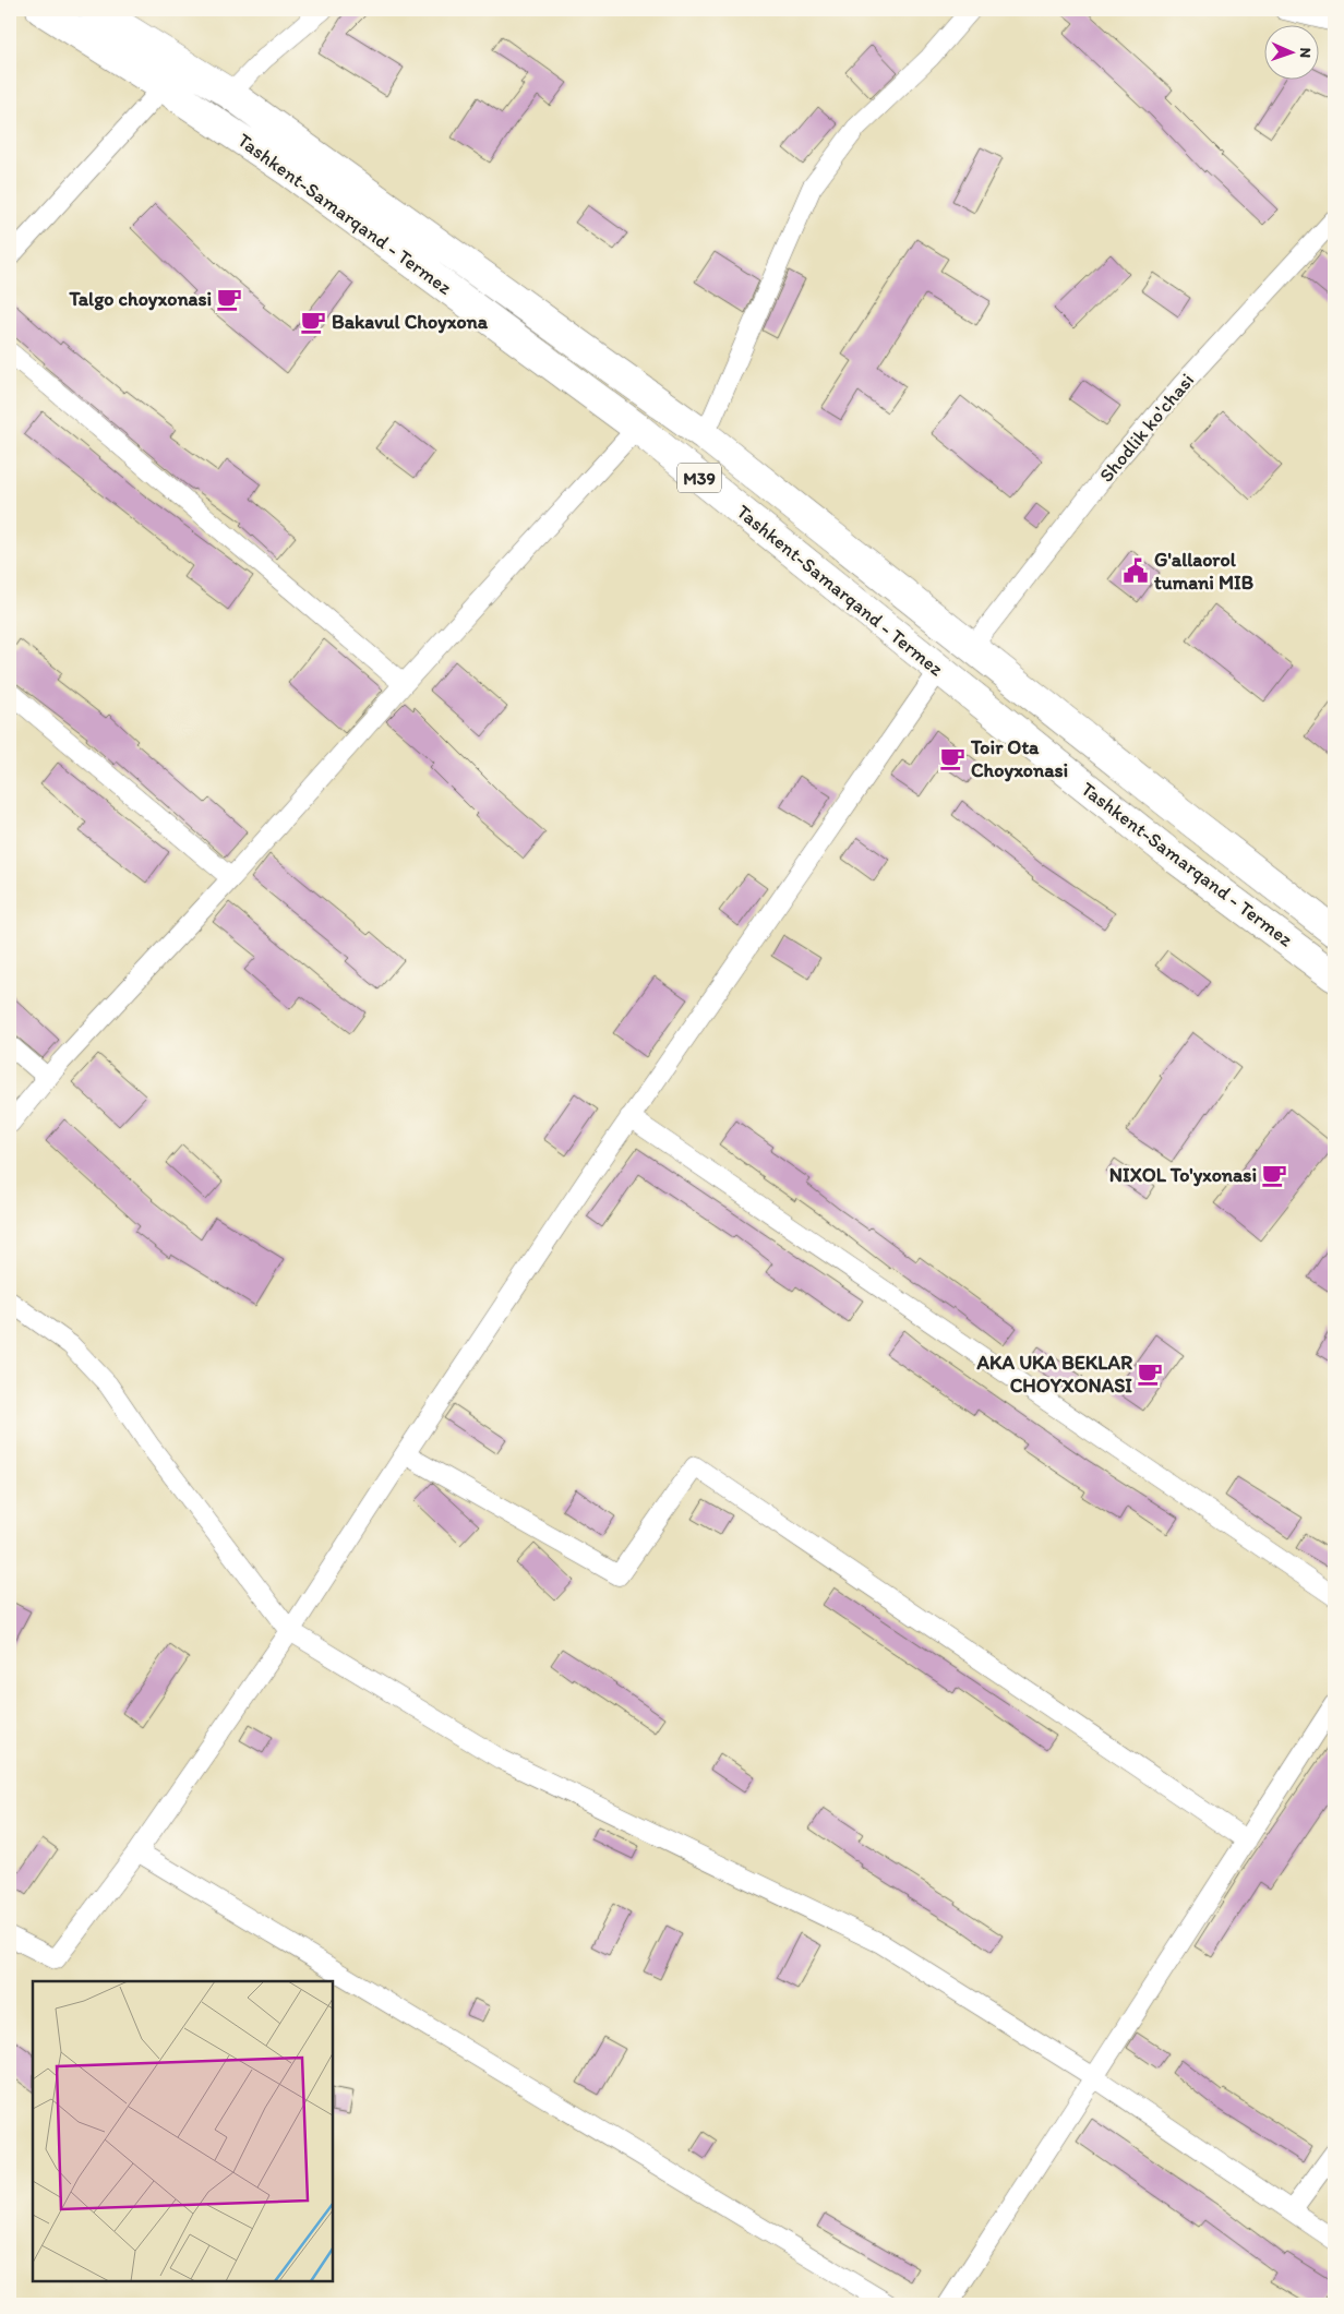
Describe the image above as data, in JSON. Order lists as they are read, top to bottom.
{
  "streets": {
    "highway": ["Tashkent-Samarqand - Termez", "M39"],
    "street": ["Shodlik ko'chasi"]
  },
  "crossings": [
    ["Tashkent-Samarqand - Termez", "Shodlik ko'chasi"]
  ],
  "places": {
    "cafe": [
      "Talgo choyxonasi",
      "Bakavul Choyxona",
      "Toir Ota Choyxonasi",
      "NIXOL To'yxonasi",
      "AKA UKA BEKLAR CHOYXONASI"
    ],
    "public building": ["G'allaorol tumani MIB"]
  },
  "north": "right"
}
